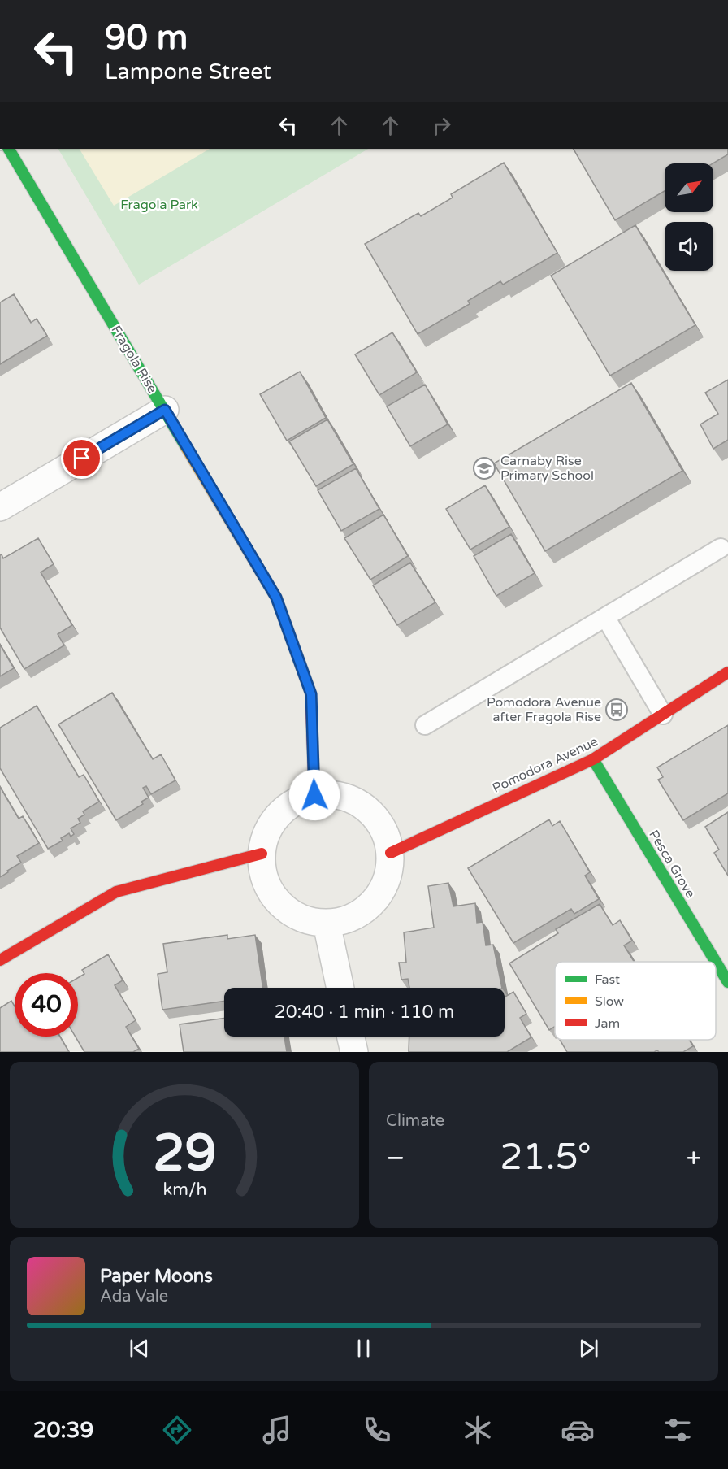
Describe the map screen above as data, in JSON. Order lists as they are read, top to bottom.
{
  "streets": {
    "street": ["Fragola Rise", "Pomodora Avenue", "Pesca Grove"]
  },
  "crossings": [
    ["Fragola Rise", "Pomodora Avenue"],
    ["Pomodora Avenue", "Pesca Grove"]
  ],
  "parks": ["Fragola Park"],
  "places": {
    "school or university": ["Carnaby Rise Primary School"],
    "bus stop": ["Pomodora Avenue after Fragola Rise"]
  },
  "legend": ["Fast", "Slow", "Jam"],
  "north": "top right",
  "page": {
    "turn": ["90 m", "Lampone Street"],
    "limit": "40",
    "trip": "20:40 · 1 min · 110 m",
    "tile": "Climate",
    "heat": ["−", "21.5°", "+"],
    "song": ["Paper Moons", "Ada Vale"],
    "tabs": "20:39",
    "gauge": ["29", "km/h"]
  }
}
